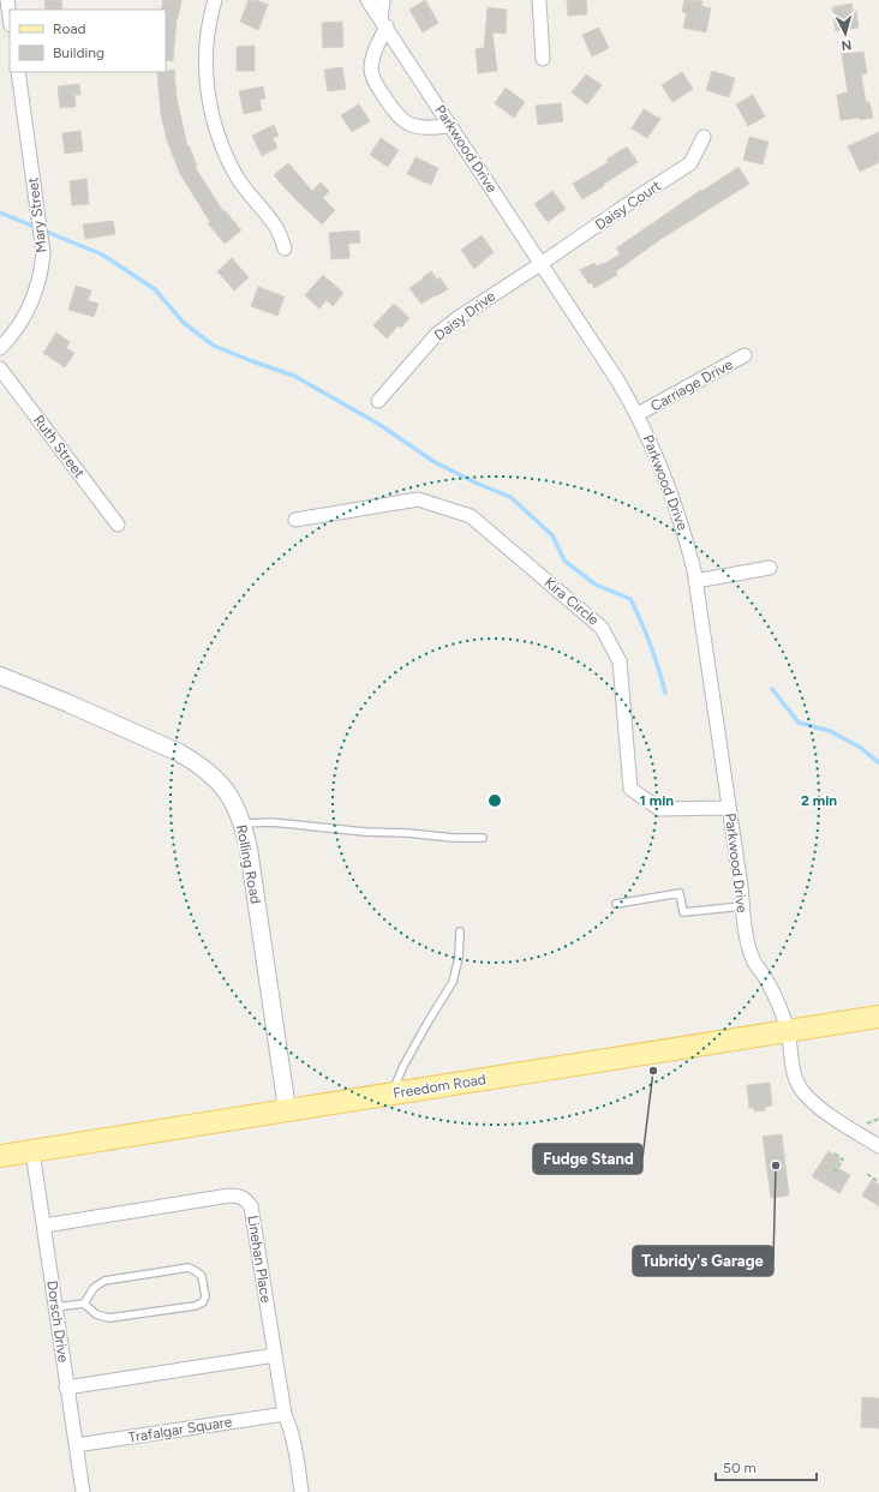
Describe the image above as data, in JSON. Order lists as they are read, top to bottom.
{
  "streets": {
    "main road": ["Freedom Road"],
    "street": [
      "Parkwood Drive",
      "Daisy Court",
      "Mary Street",
      "Daisy Drive",
      "Carriage Drive",
      "Ruth Street",
      "Kira Circle",
      "Rolling Road",
      "Linehan Place",
      "Dorsch Drive",
      "Trafalgar Square"
    ]
  },
  "crossings": [
    ["Parkwood Drive", "Daisy Court"],
    ["Parkwood Drive", "Daisy Drive"],
    ["Parkwood Drive", "Carriage Drive"],
    ["Parkwood Drive", "Kira Circle"],
    ["Parkwood Drive", "Freedom Road"],
    ["Daisy Court", "Daisy Drive"],
    ["Rolling Road", "Freedom Road"],
    ["Freedom Road", "Dorsch Drive"],
    ["Linehan Place", "Dorsch Drive"],
    ["Linehan Place", "Trafalgar Square"],
    ["Dorsch Drive", "Trafalgar Square"]
  ],
  "places": ["Fudge Stand", "Tubridy's Garage"],
  "legend": ["Road", "Building"],
  "scale_bar": "50 m",
  "north": "bottom",
  "rings": ["1 min", "2 min"]
}
